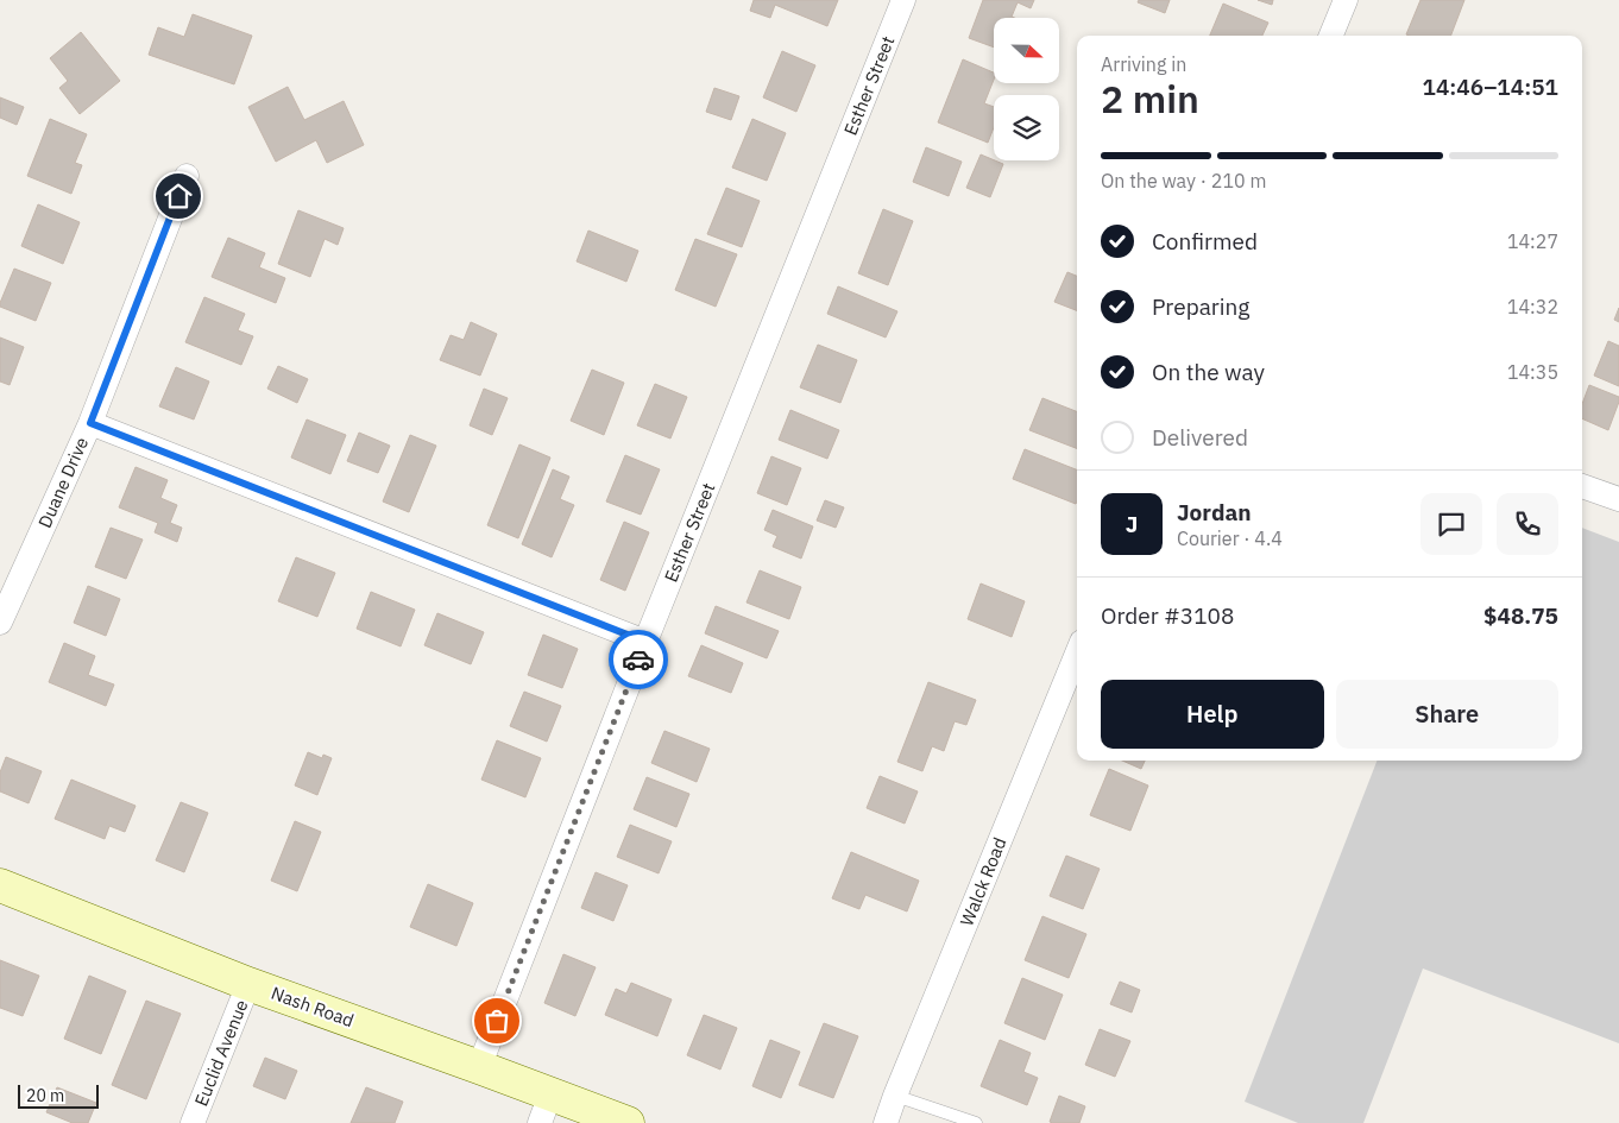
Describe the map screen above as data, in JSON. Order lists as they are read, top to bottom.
{
  "streets": {
    "main road": ["Nash Road"],
    "street": [
      "Esther Street",
      "Duane Drive",
      "Walck Road",
      "Euclid Avenue"
    ]
  },
  "crossings": [
    ["Esther Street", "Nash Road"],
    ["Nash Road", "Euclid Avenue"]
  ],
  "scale_bar": "20 m",
  "north": "right",
  "page": {
    "heading": ["2 min", "Arriving in", "14:46–14:51"],
    "panel": [
      "Jordan",
      "Courier · 4.4",
      "Order #3108",
      "$48.75"
    ],
    "bar": "On the way · 210 m",
    "list": [
      ["Confirmed", "14:27"],
      ["Preparing", "14:32"],
      ["On the way", "14:35"],
      "Delivered"
    ],
    "round": "J",
    "buttons": ["Help", "Share"],
    "scale": "20 m"
  }
}
